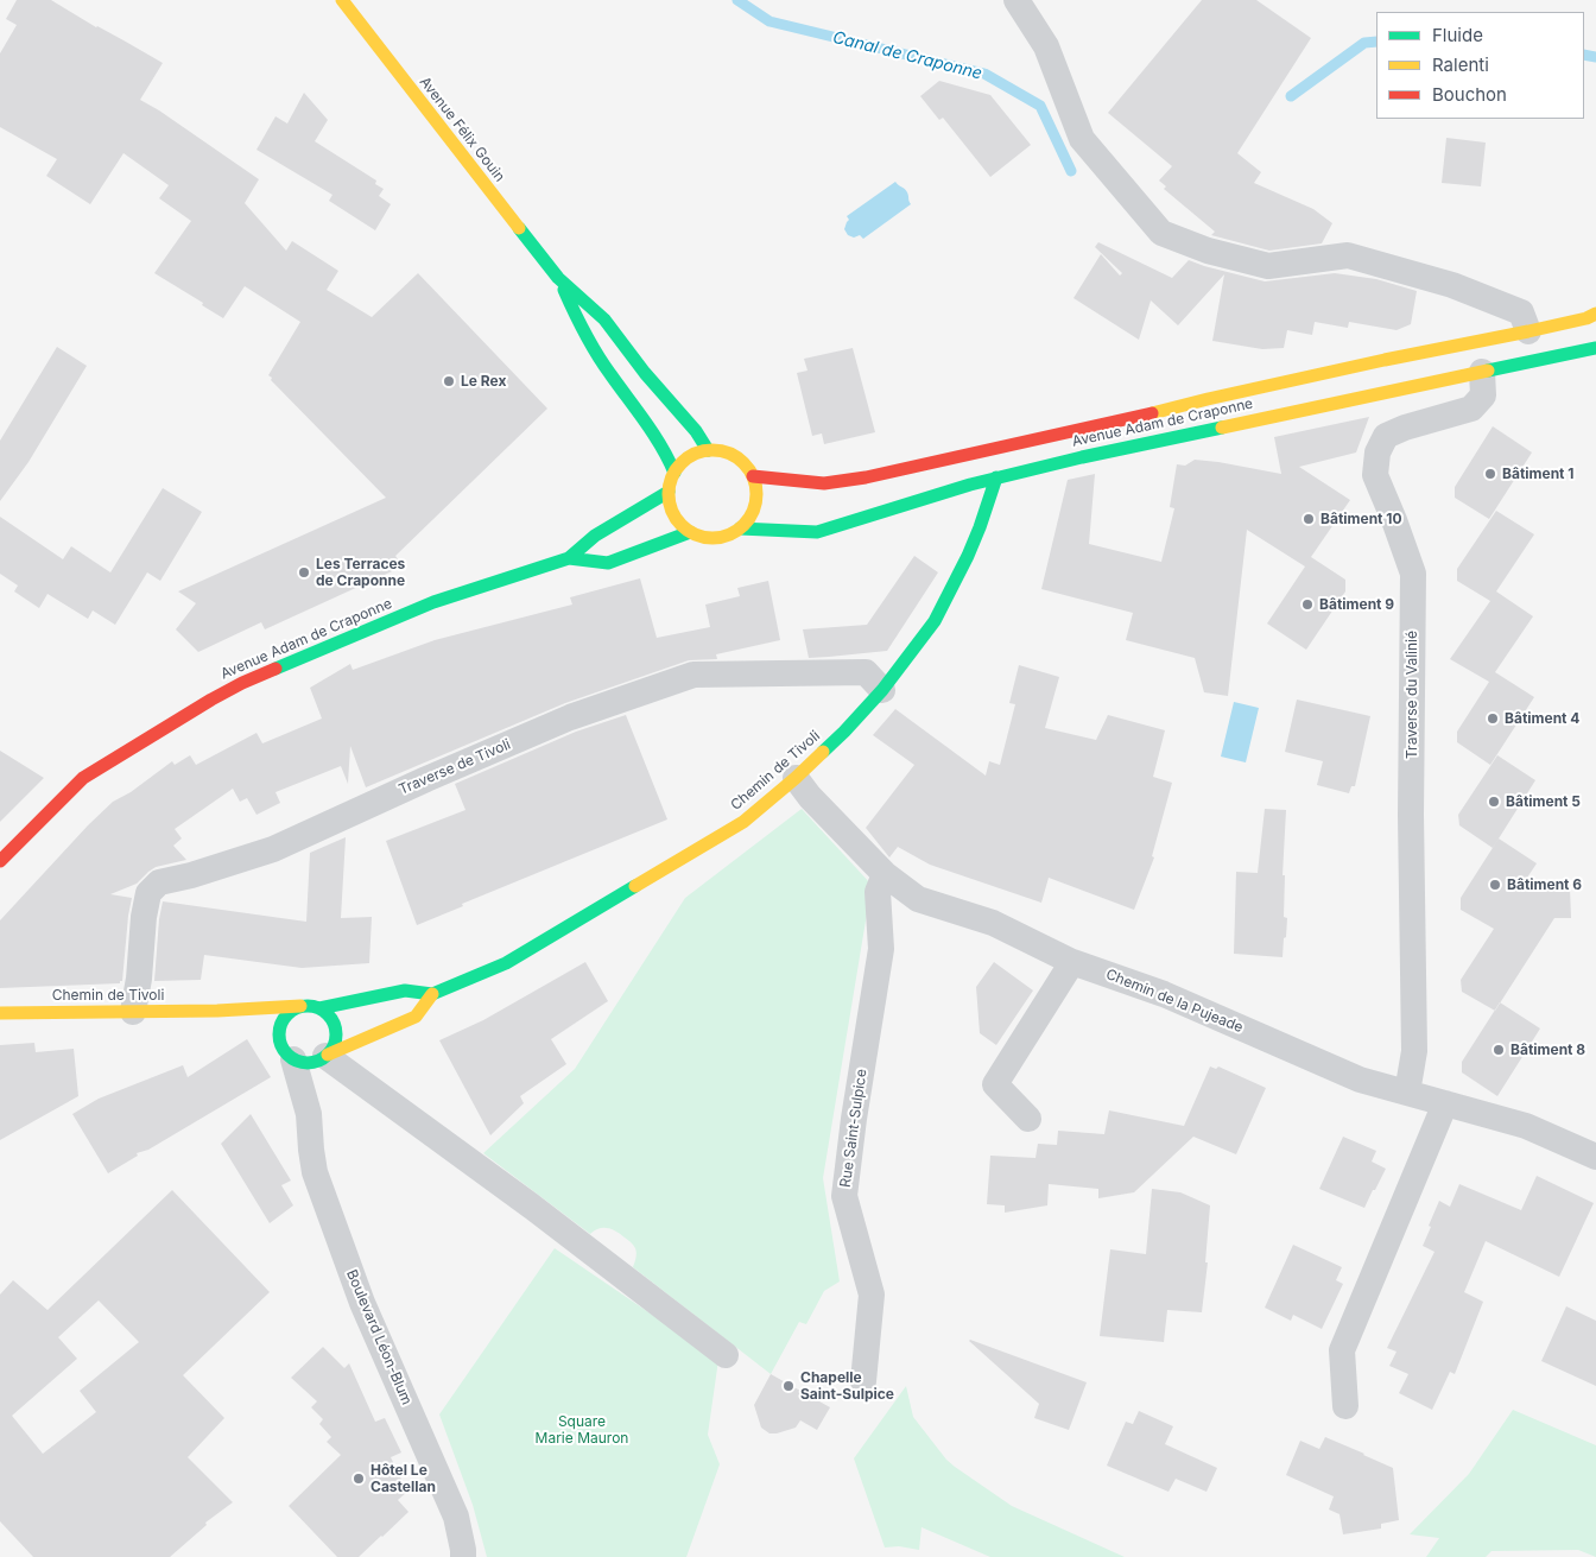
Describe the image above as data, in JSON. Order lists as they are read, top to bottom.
{
  "streets": {
    "main road": ["Avenue Félix Gouin", "Avenue Adam de Craponne", "Chemin de Tivoli"],
    "street": [
      "Traverse du Valinié",
      "Traverse de Tivoli",
      "Chemin de la Pujeade",
      "Rue Saint-Sulpice",
      "Boulevard Léon-Blum"
    ]
  },
  "crossings": [
    ["Avenue Félix Gouin", "Avenue Adam de Craponne"],
    ["Avenue Adam de Craponne", "Traverse du Valinié"],
    ["Avenue Adam de Craponne", "Chemin de Tivoli"],
    ["Traverse du Valinié", "Chemin de la Pujeade"],
    ["Traverse de Tivoli", "Chemin de Tivoli"],
    ["Chemin de Tivoli", "Chemin de la Pujeade"],
    ["Chemin de Tivoli", "Boulevard Léon-Blum"],
    ["Chemin de la Pujeade", "Rue Saint-Sulpice"]
  ],
  "water": ["Canal de Craponne"],
  "parks": ["Square Marie Mauron"],
  "places": [
    "Le Rex",
    "Bâtiment 1",
    "Bâtiment 10",
    "Les Terraces de Craponne",
    "Bâtiment 9",
    "Bâtiment 4",
    "Bâtiment 5",
    "Bâtiment 6",
    "Bâtiment 8",
    "Chapelle Saint-Sulpice",
    "Hôtel Le Castellan"
  ],
  "legend": ["Fluide", "Ralenti", "Bouchon"]
}
